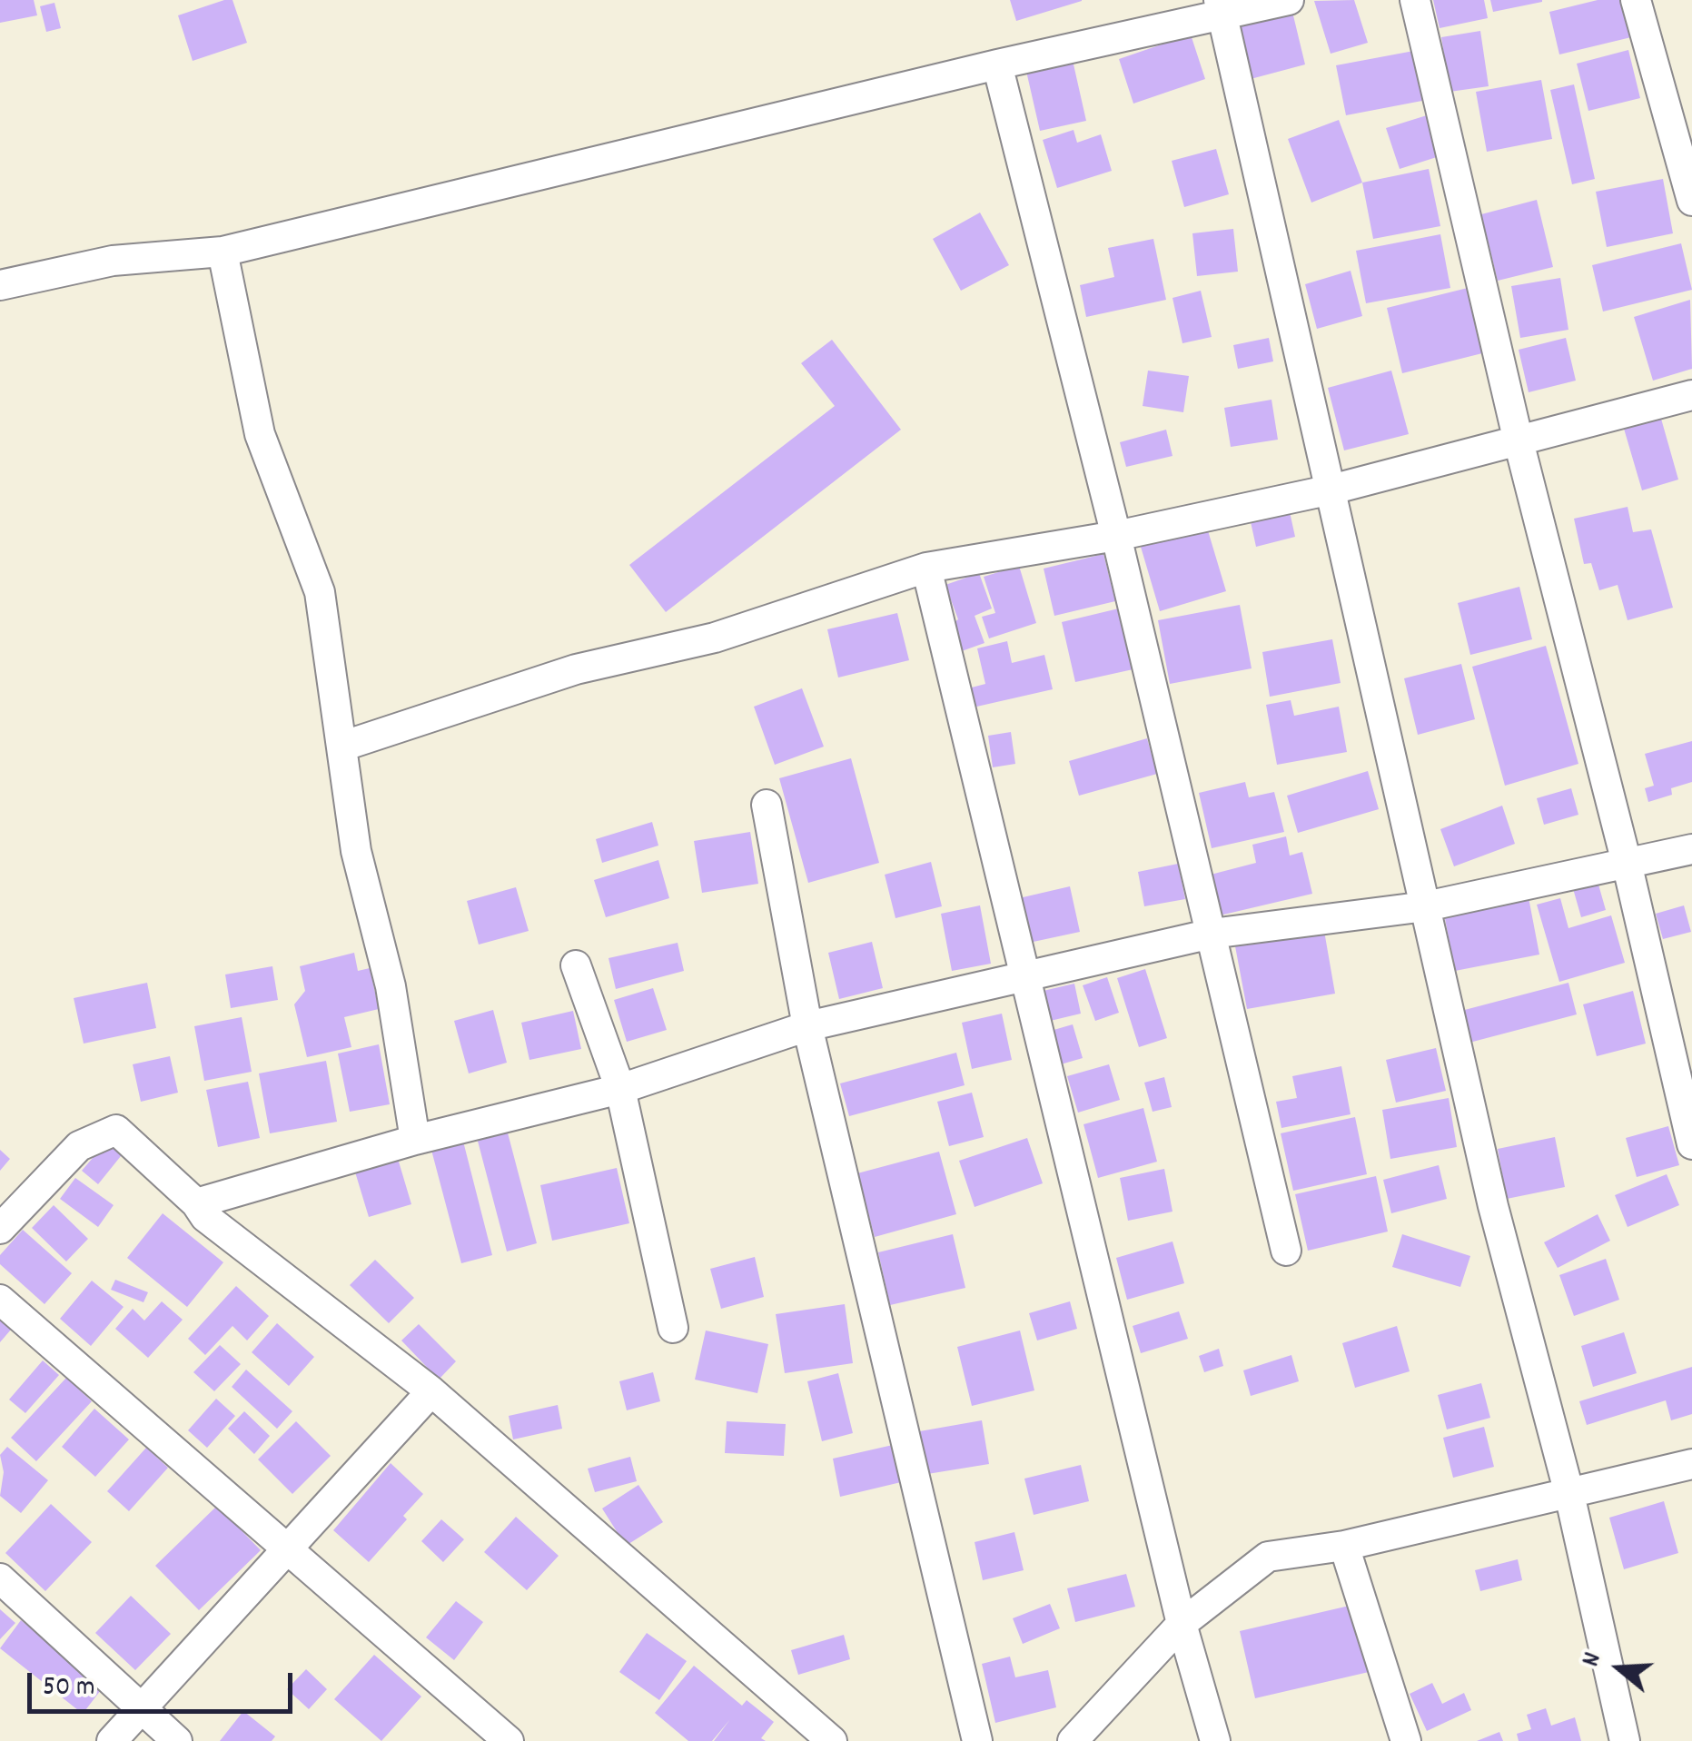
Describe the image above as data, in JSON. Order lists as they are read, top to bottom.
{
  "scale_bar": "50 m",
  "north": "left"
}
